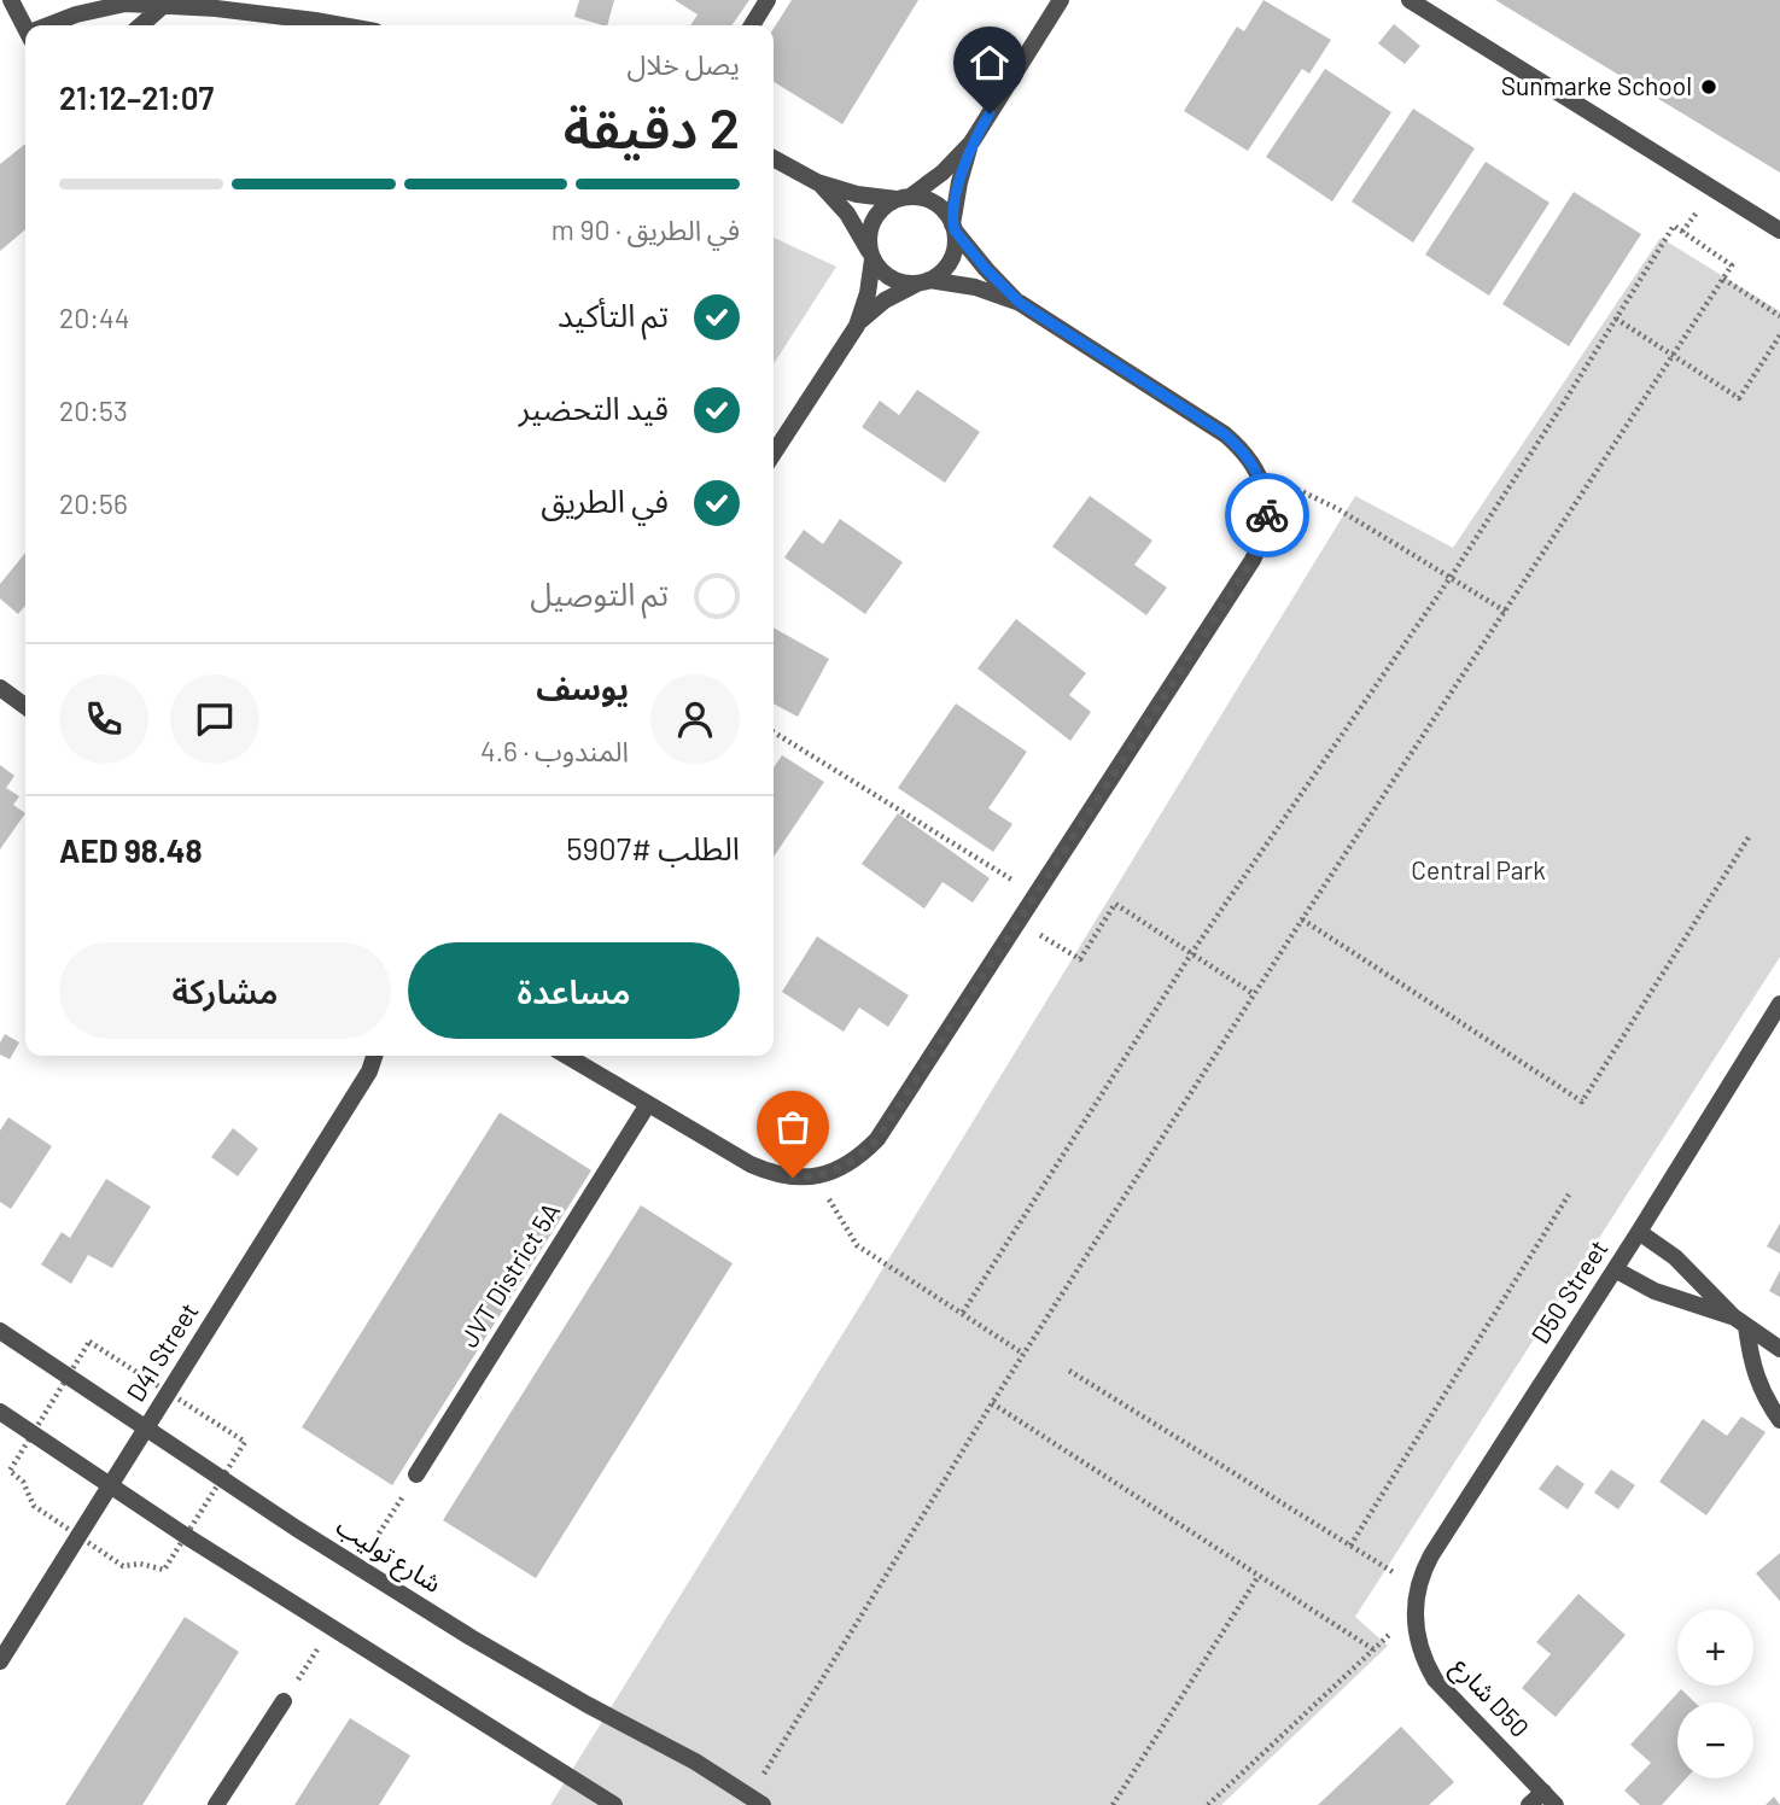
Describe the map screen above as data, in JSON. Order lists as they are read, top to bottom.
{
  "streets": {
    "street": [
      "JVT District 5A",
      "D50 Street",
      "D41 Street",
      "شارع توليب",
      "شارع D50"
    ]
  },
  "crossings": [
    ["D50 Street", "شارع D50"],
    ["D41 Street", "شارع توليب"]
  ],
  "parks": ["Central Park"],
  "places": ["Sunmarke School"],
  "page": {
    "heading": ["2 دقيقة", "يصل خلال", "21:07–21:12"],
    "panel": [
      "يوسف",
      "المندوب · 4.6",
      "الطلب #5907",
      "AED 98.48"
    ],
    "bar": "في الطريق · 90 m",
    "list": [
      ["تم التأكيد", "20:44"],
      ["قيد التحضير", "20:53"],
      ["في الطريق", "20:56"],
      "تم التوصيل"
    ],
    "buttons": ["مساعدة", "مشاركة"],
    "map_buttons": ["+", "−"]
  }
}
